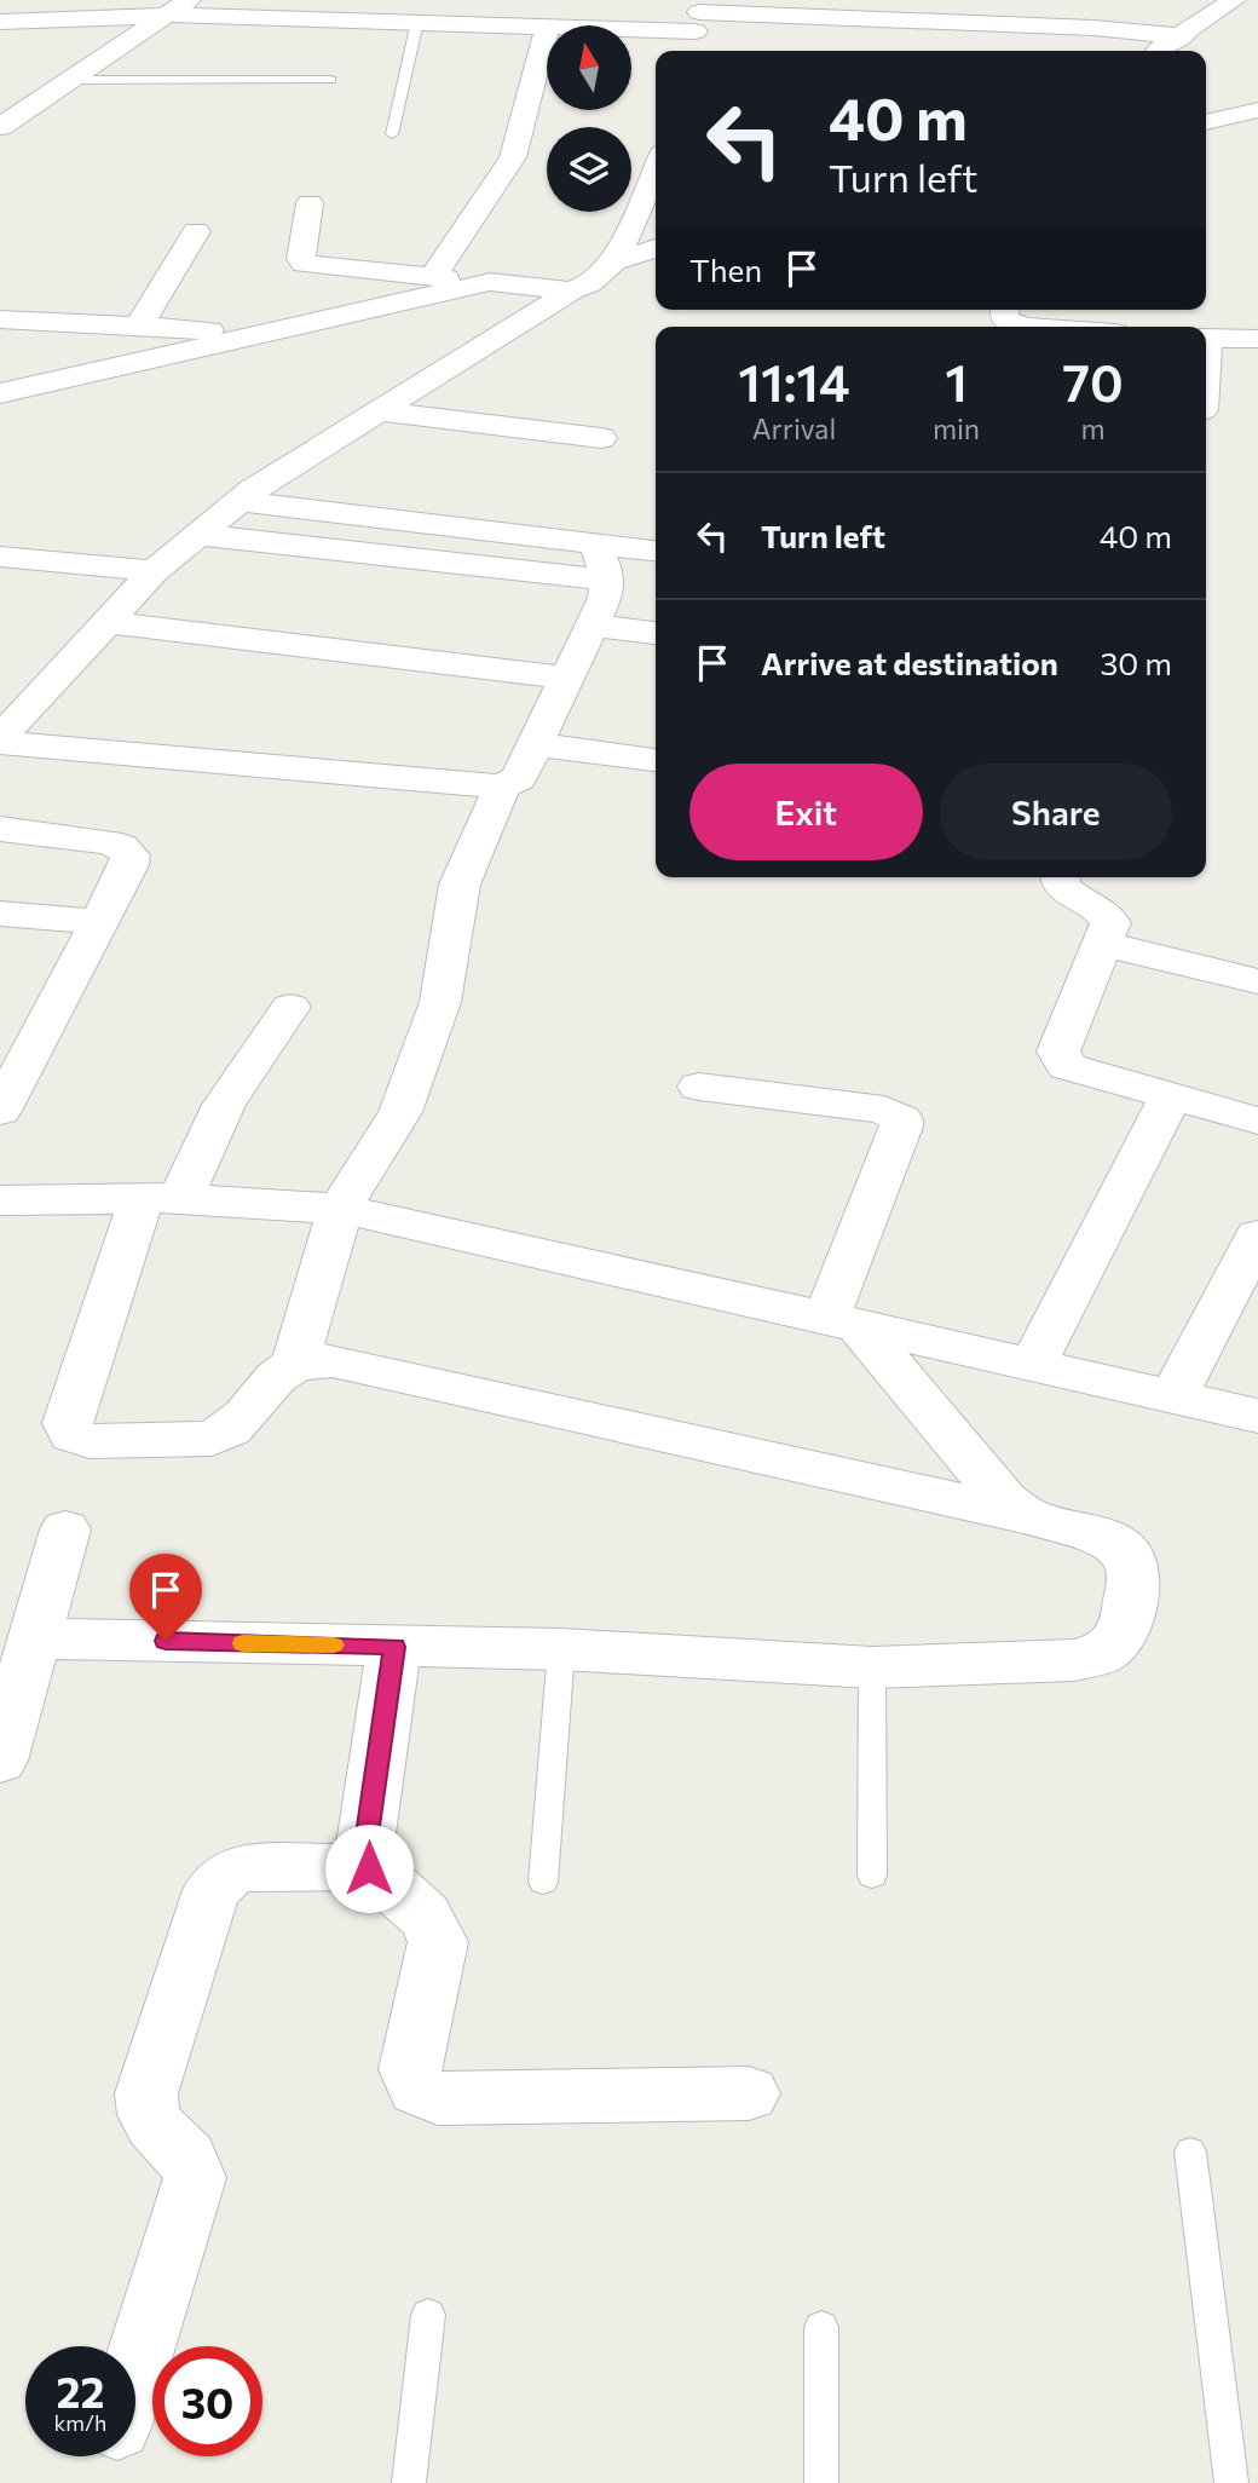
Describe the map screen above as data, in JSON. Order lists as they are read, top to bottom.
{
  "north": "top",
  "page": {
    "turn": ["40 m", "Turn left"],
    "then": "Then",
    "eta": [
      "11:14",
      "Arrival",
      "1",
      "min",
      "70",
      "m"
    ],
    "list": [
      {
        "name": "Turn left",
        "value": "40 m"
      },
      {
        "name": "Arrive at destination",
        "value": "30 m"
      }
    ],
    "buttons": ["Exit", "Share"],
    "speed": "22 km/h",
    "limit": "30"
  }
}
